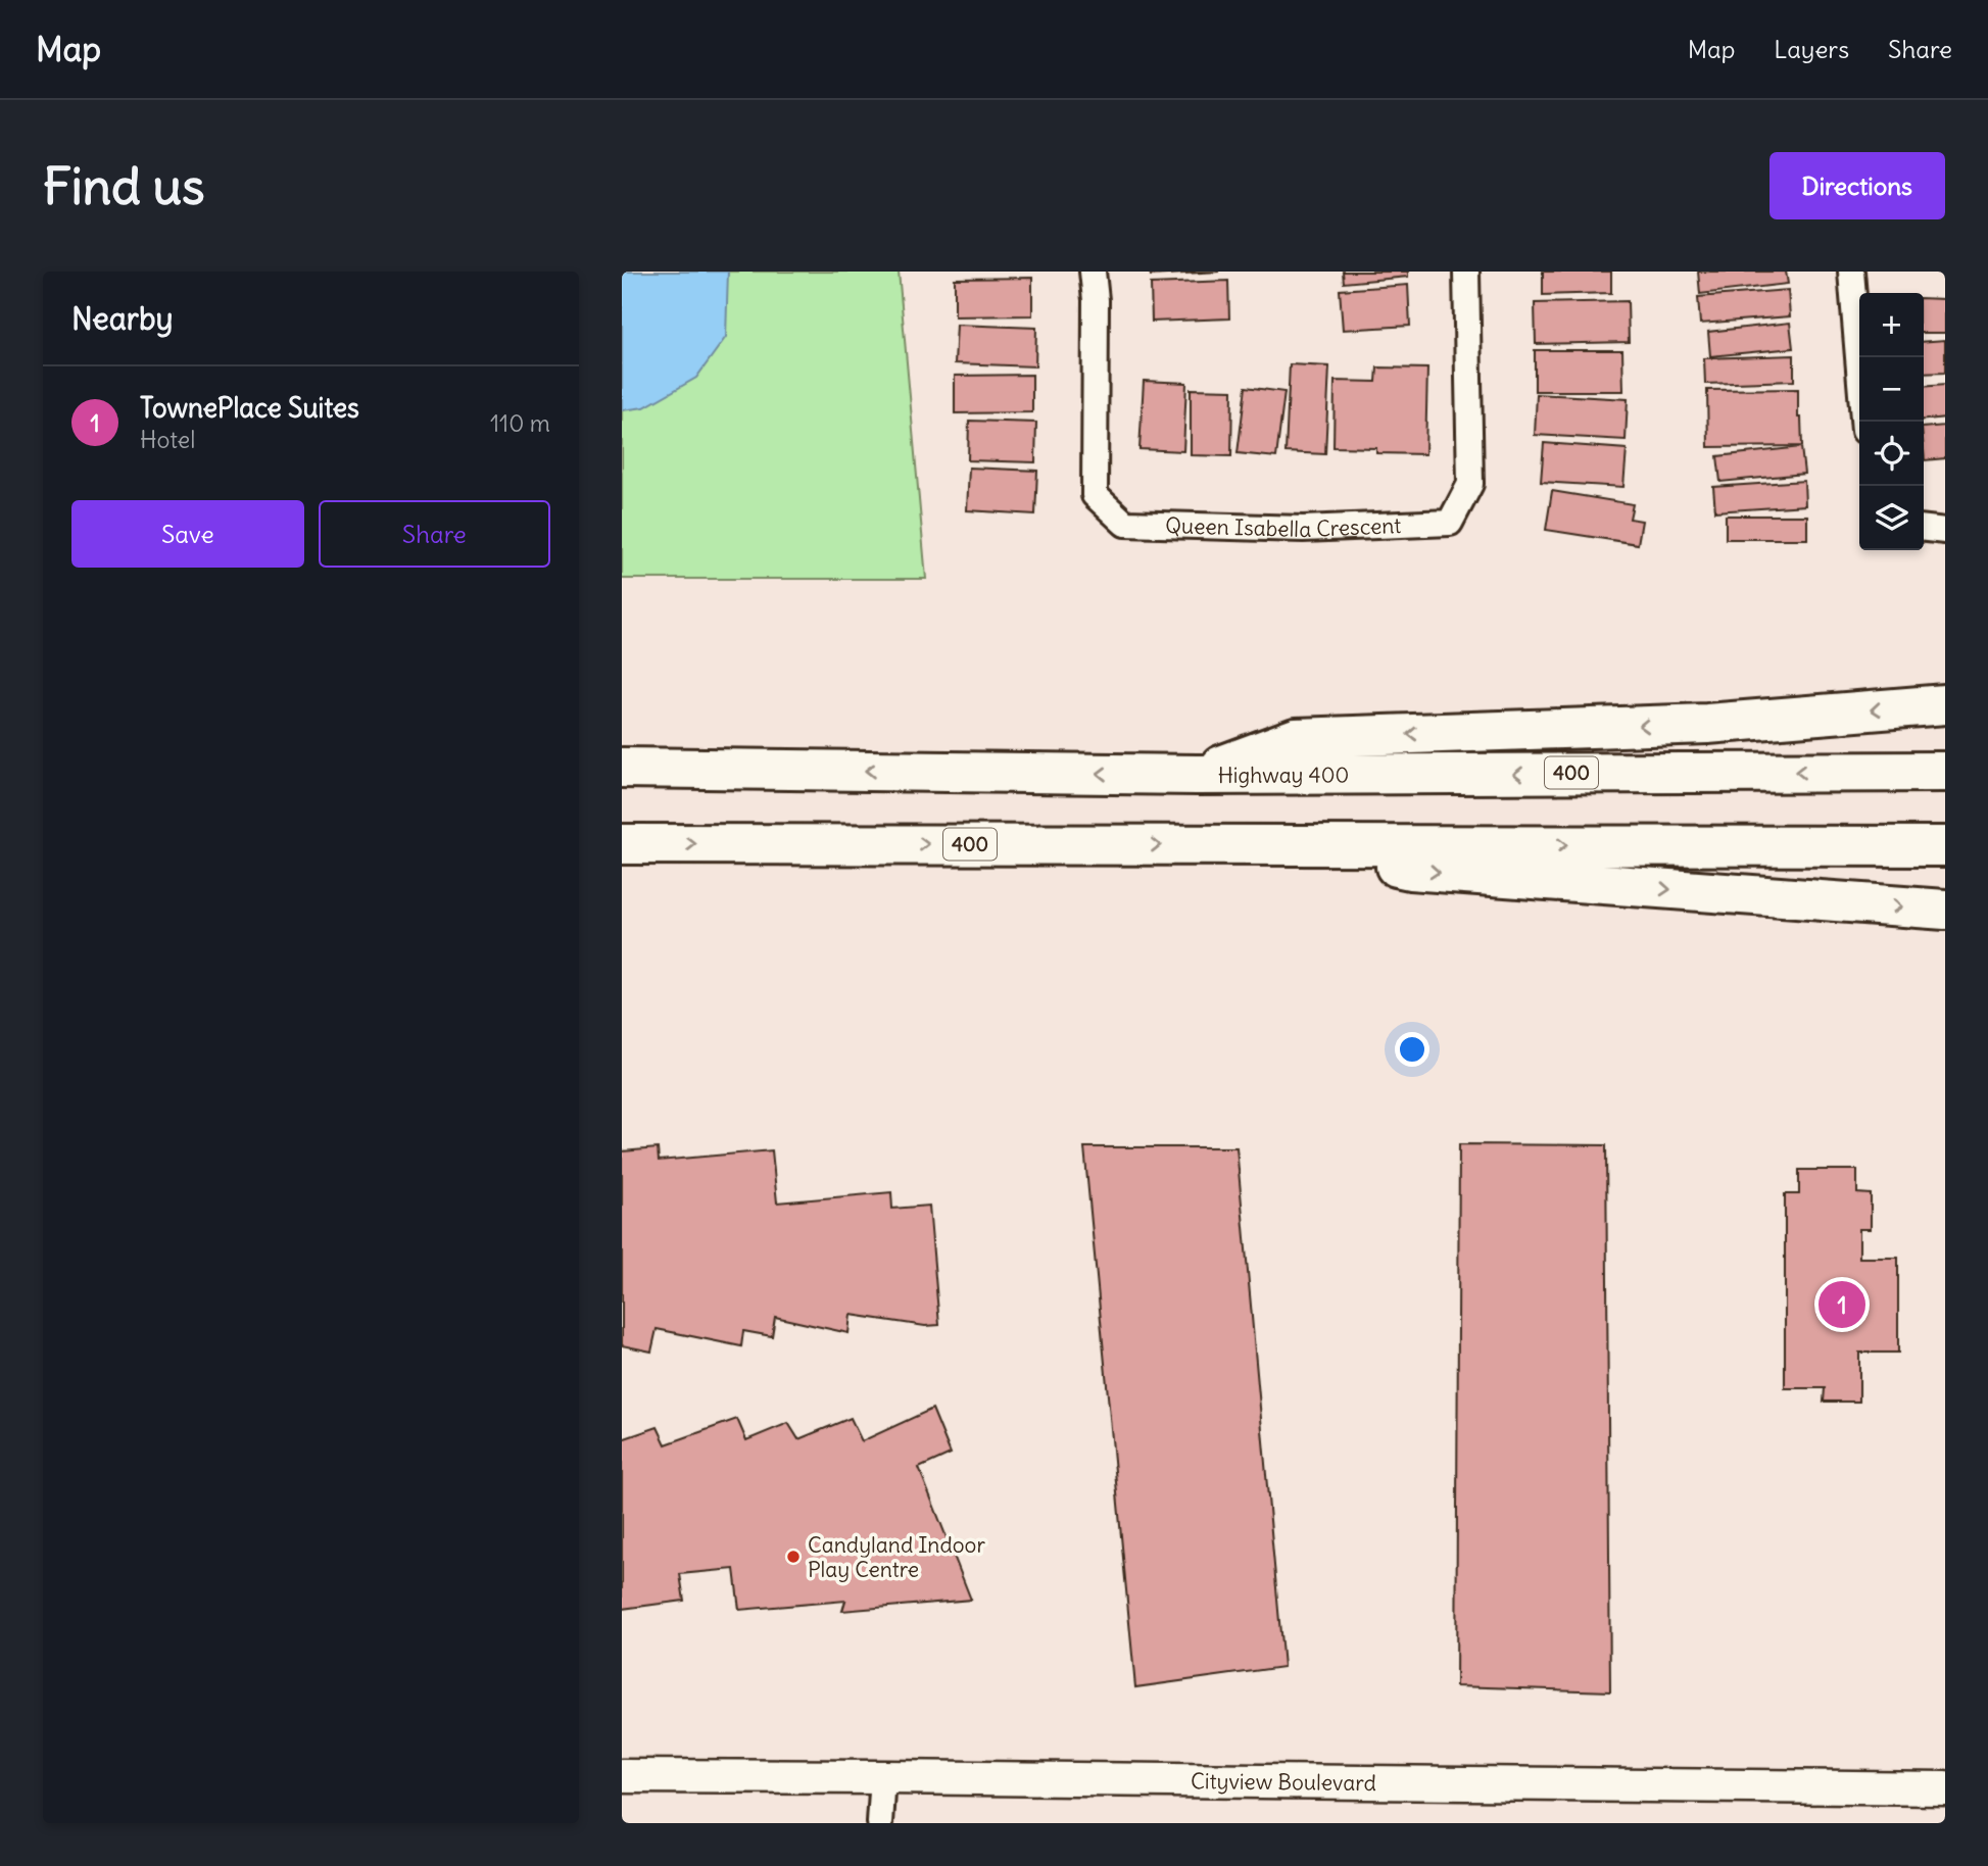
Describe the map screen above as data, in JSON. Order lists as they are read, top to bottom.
{
  "streets": {
    "highway": ["400", "Highway 400"],
    "street": ["Queen Isabella Crescent", "Cityview Boulevard"]
  },
  "places": ["Candyland Indoor Play Centre"],
  "page": {
    "header": "Map",
    "nav": ["Map", "Layers", "Share"],
    "buttons": [
      "Directions",
      ["Save", "Share"]
    ],
    "title": "Find us",
    "heading": "Nearby",
    "map_buttons": ["+", "−"],
    "list": [
      {
        "mark": "1",
        "name": "TownePlace Suites",
        "note": "Hotel",
        "value": "110 m"
      }
    ],
    "pins": "1"
  }
}
